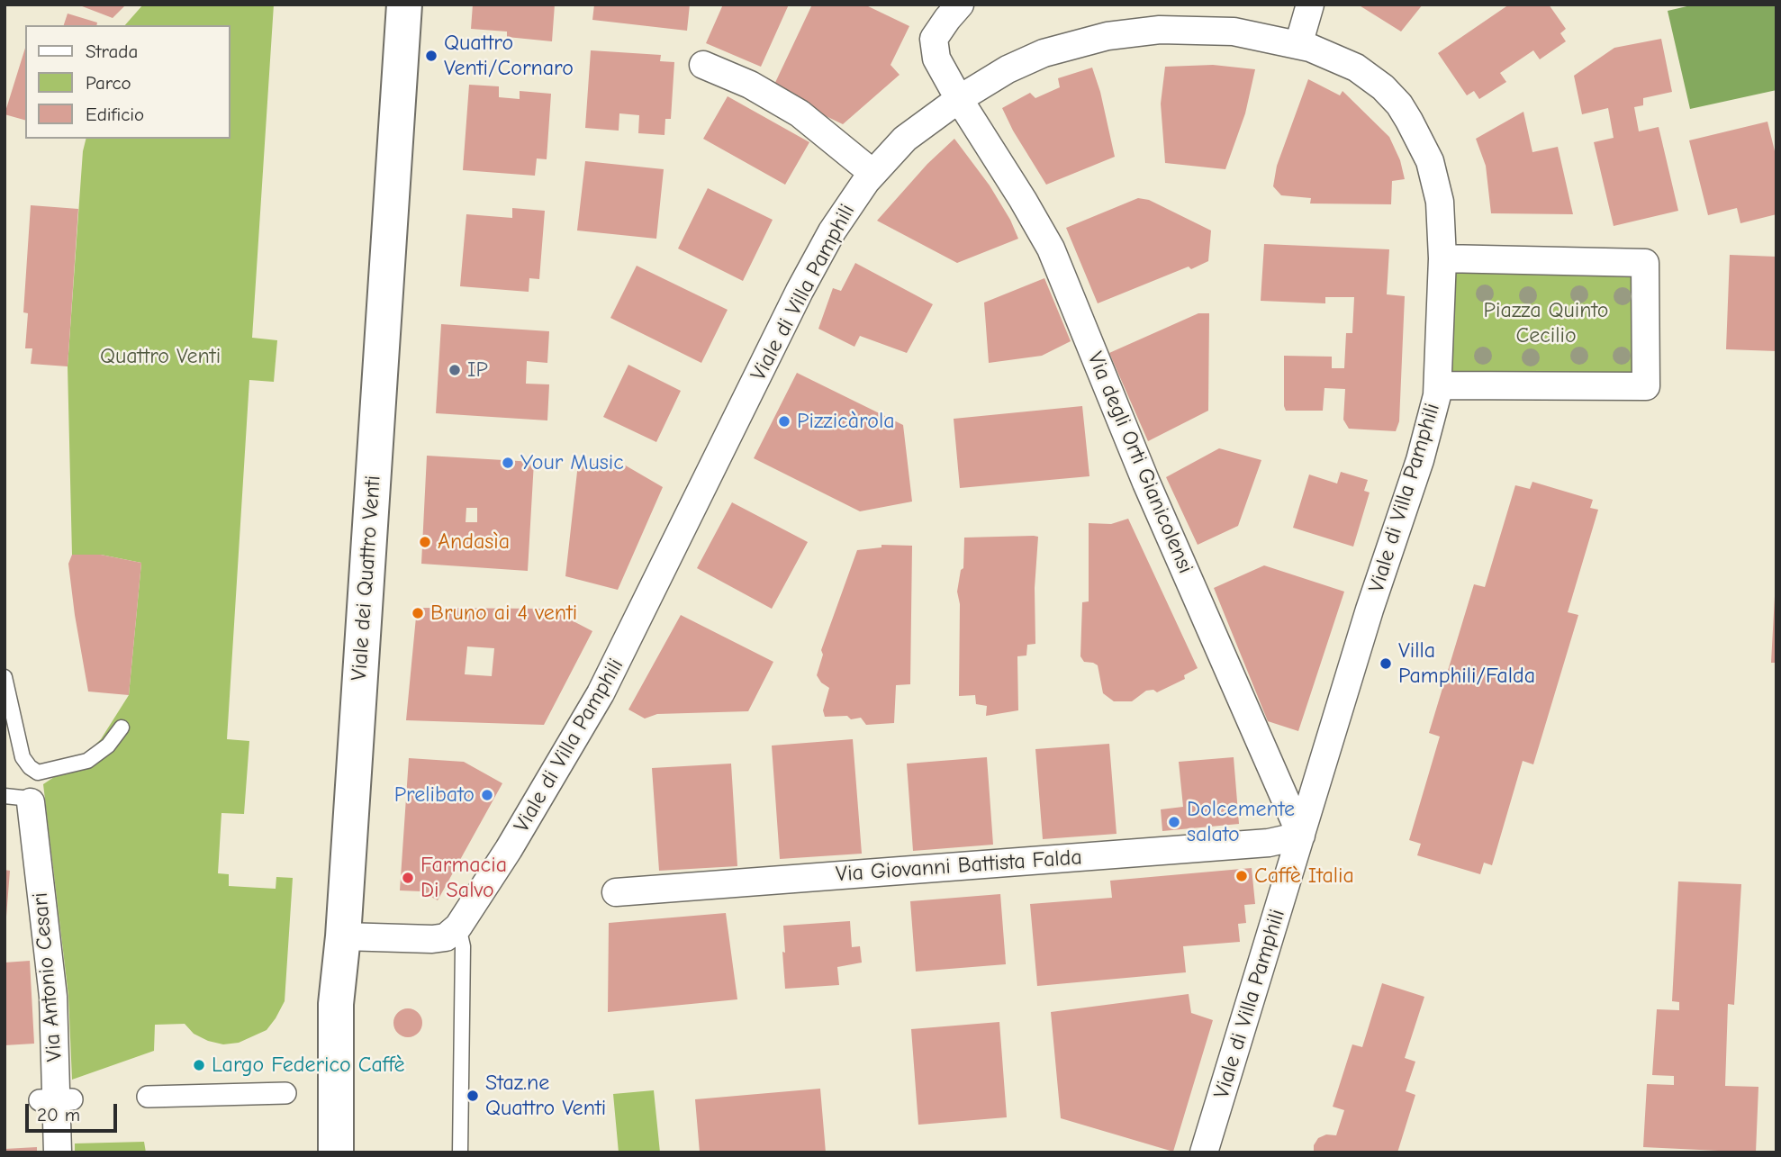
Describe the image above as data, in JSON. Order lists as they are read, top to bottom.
{
  "streets": {
    "street": [
      "Viale di Villa Pamphili",
      "Via degli Orti Gianicolensi",
      "Viale dei Quattro Venti",
      "Via Giovanni Battista Falda",
      "Via Antonio Cesari"
    ]
  },
  "crossings": [
    ["Viale di Villa Pamphili", "Via degli Orti Gianicolensi"],
    ["Viale di Villa Pamphili", "Via Giovanni Battista Falda"],
    ["Via degli Orti Gianicolensi", "Via Giovanni Battista Falda"]
  ],
  "parks": ["Piazza Quinto Cecilio", "Quattro Venti"],
  "places": [
    "Quattro Venti/Cornaro",
    "IP",
    "Pizzicàrola",
    "Your Music",
    "Andasìa",
    "Bruno ai 4 venti",
    "Villa Pamphili/Falda",
    "Prelibato",
    "Dolcemente salato",
    "Caffè Italia",
    "Farmacia Di Salvo",
    "Largo Federico Caffè",
    "Staz.ne Quattro Venti"
  ],
  "legend": ["Strada", "Parco", "Edificio"],
  "scale_bar": "20 m"
}
